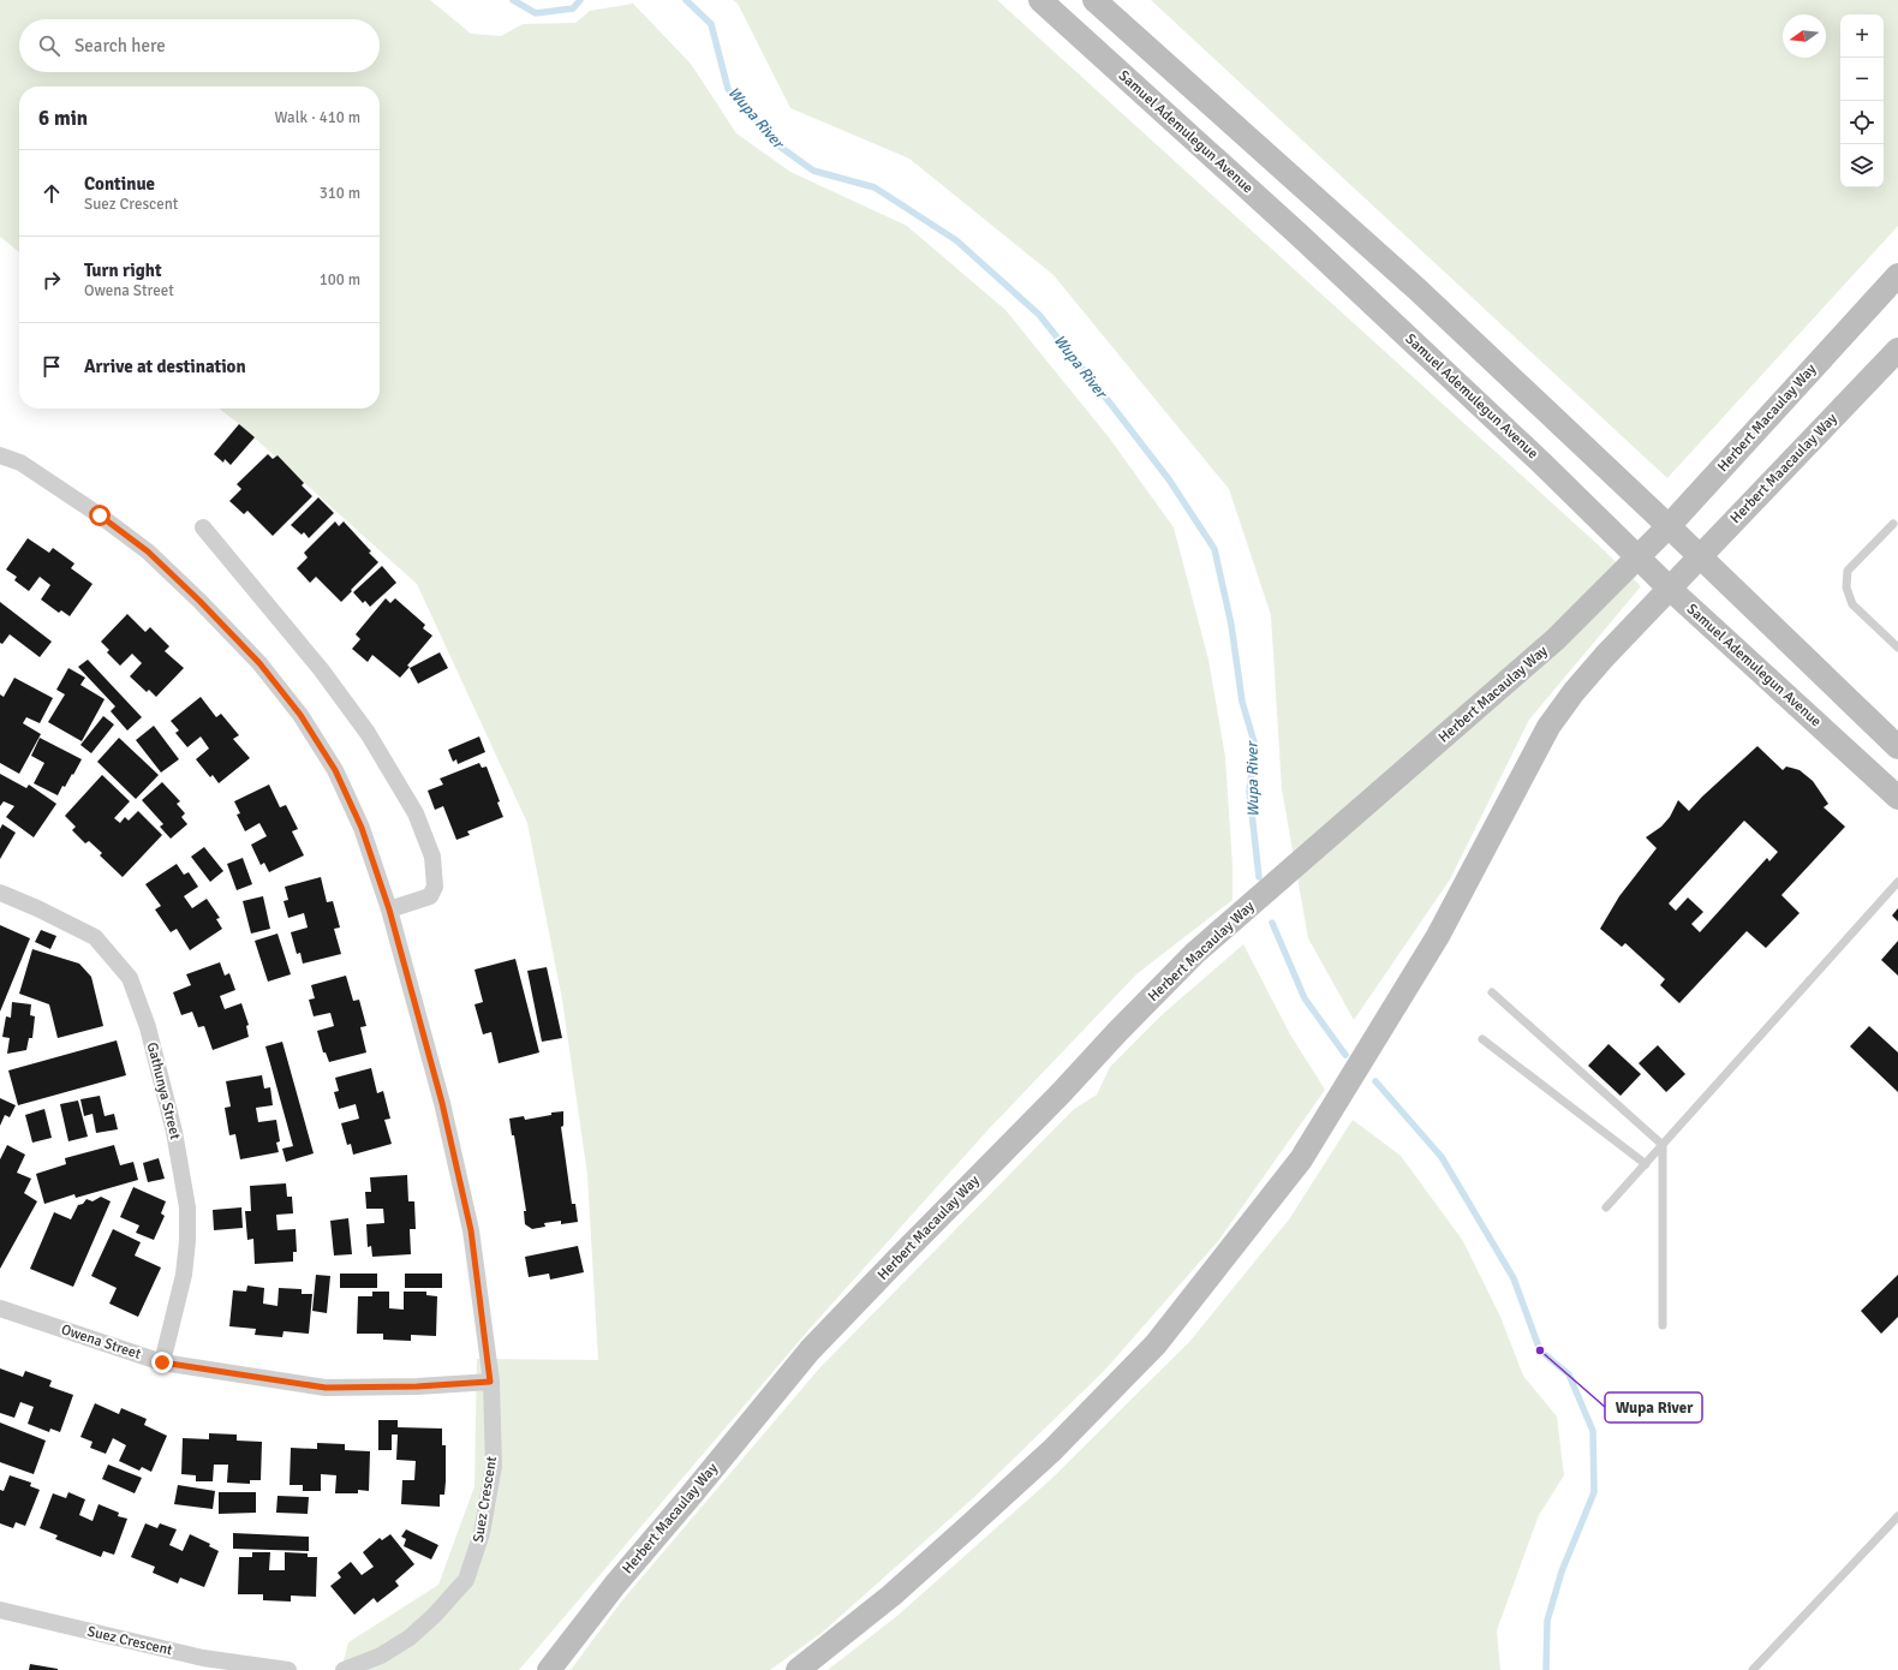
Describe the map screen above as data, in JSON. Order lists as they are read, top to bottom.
{
  "streets": {
    "main road": ["Samuel Ademulegun Avenue", "Herbert Macaulay Way", "Herbert Maacaulay Way"],
    "street": ["Gathunya Street", "Owena Street", "Suez Crescent"]
  },
  "crossings": [
    ["Samuel Ademulegun Avenue", "Herbert Macaulay Way"],
    ["Samuel Ademulegun Avenue", "Herbert Maacaulay Way"],
    ["Gathunya Street", "Owena Street"],
    ["Owena Street", "Suez Crescent"]
  ],
  "water": ["Wupa River"],
  "places": ["Wupa River"],
  "north": "left",
  "page": {
    "map_buttons": ["+", "−"],
    "search": "Search here",
    "heading": ["6 min", "Walk · 410 m"],
    "list": [
      ["Continue", "Suez Crescent", "310 m"],
      ["Turn right", "Owena Street", "100 m"],
      "Arrive at destination"
    ]
  }
}
